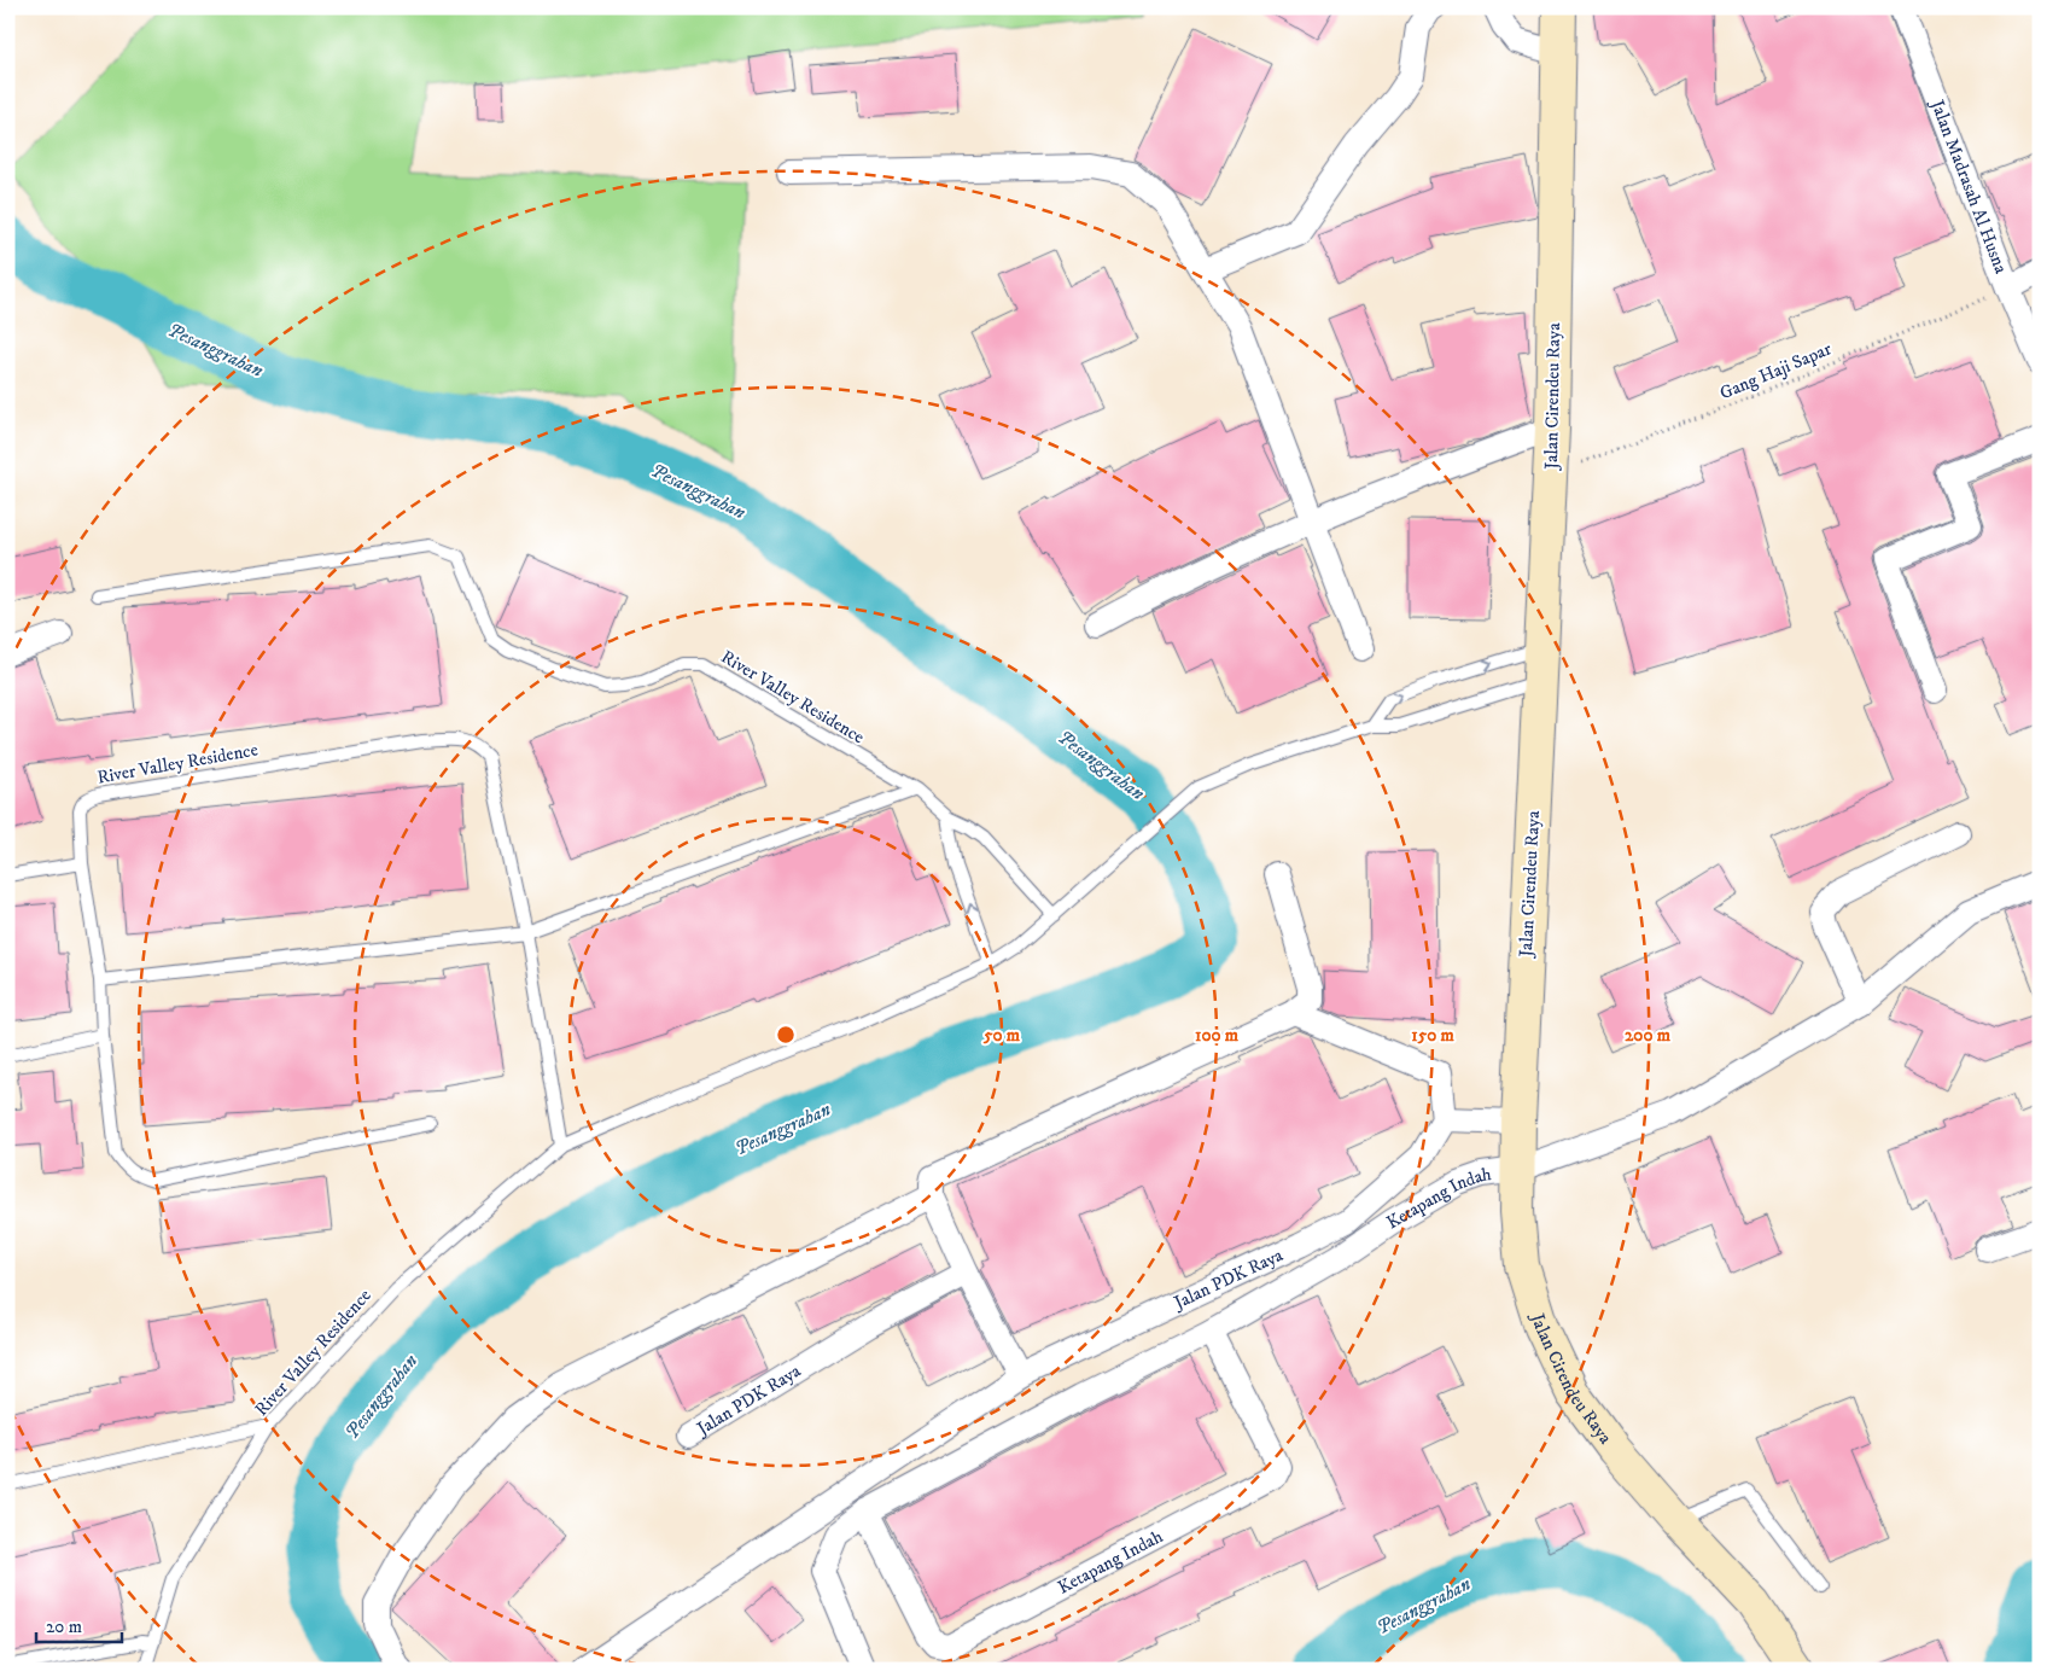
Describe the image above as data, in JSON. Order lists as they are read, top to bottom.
{
  "streets": {
    "main road": ["Jalan Cirendeu Raya"],
    "street": ["Jalan Madrasah Al Husna", "Ketapang Indah", "Jalan PDK Raya"],
    "lane": ["River Valley Residence"],
    "path": ["Gang Haji Sapar"]
  },
  "crossings": [
    ["Jalan Madrasah Al Husna", "Gang Haji Sapar"],
    ["Gang Haji Sapar", "Jalan Cirendeu Raya"],
    ["Jalan Cirendeu Raya", "River Valley Residence"],
    ["Jalan Cirendeu Raya", "Ketapang Indah"]
  ],
  "water": ["Pesanggrahan"],
  "scale_bar": "20 m",
  "rings": [
    "50 m",
    "100 m",
    "150 m",
    "200 m"
  ]
}
